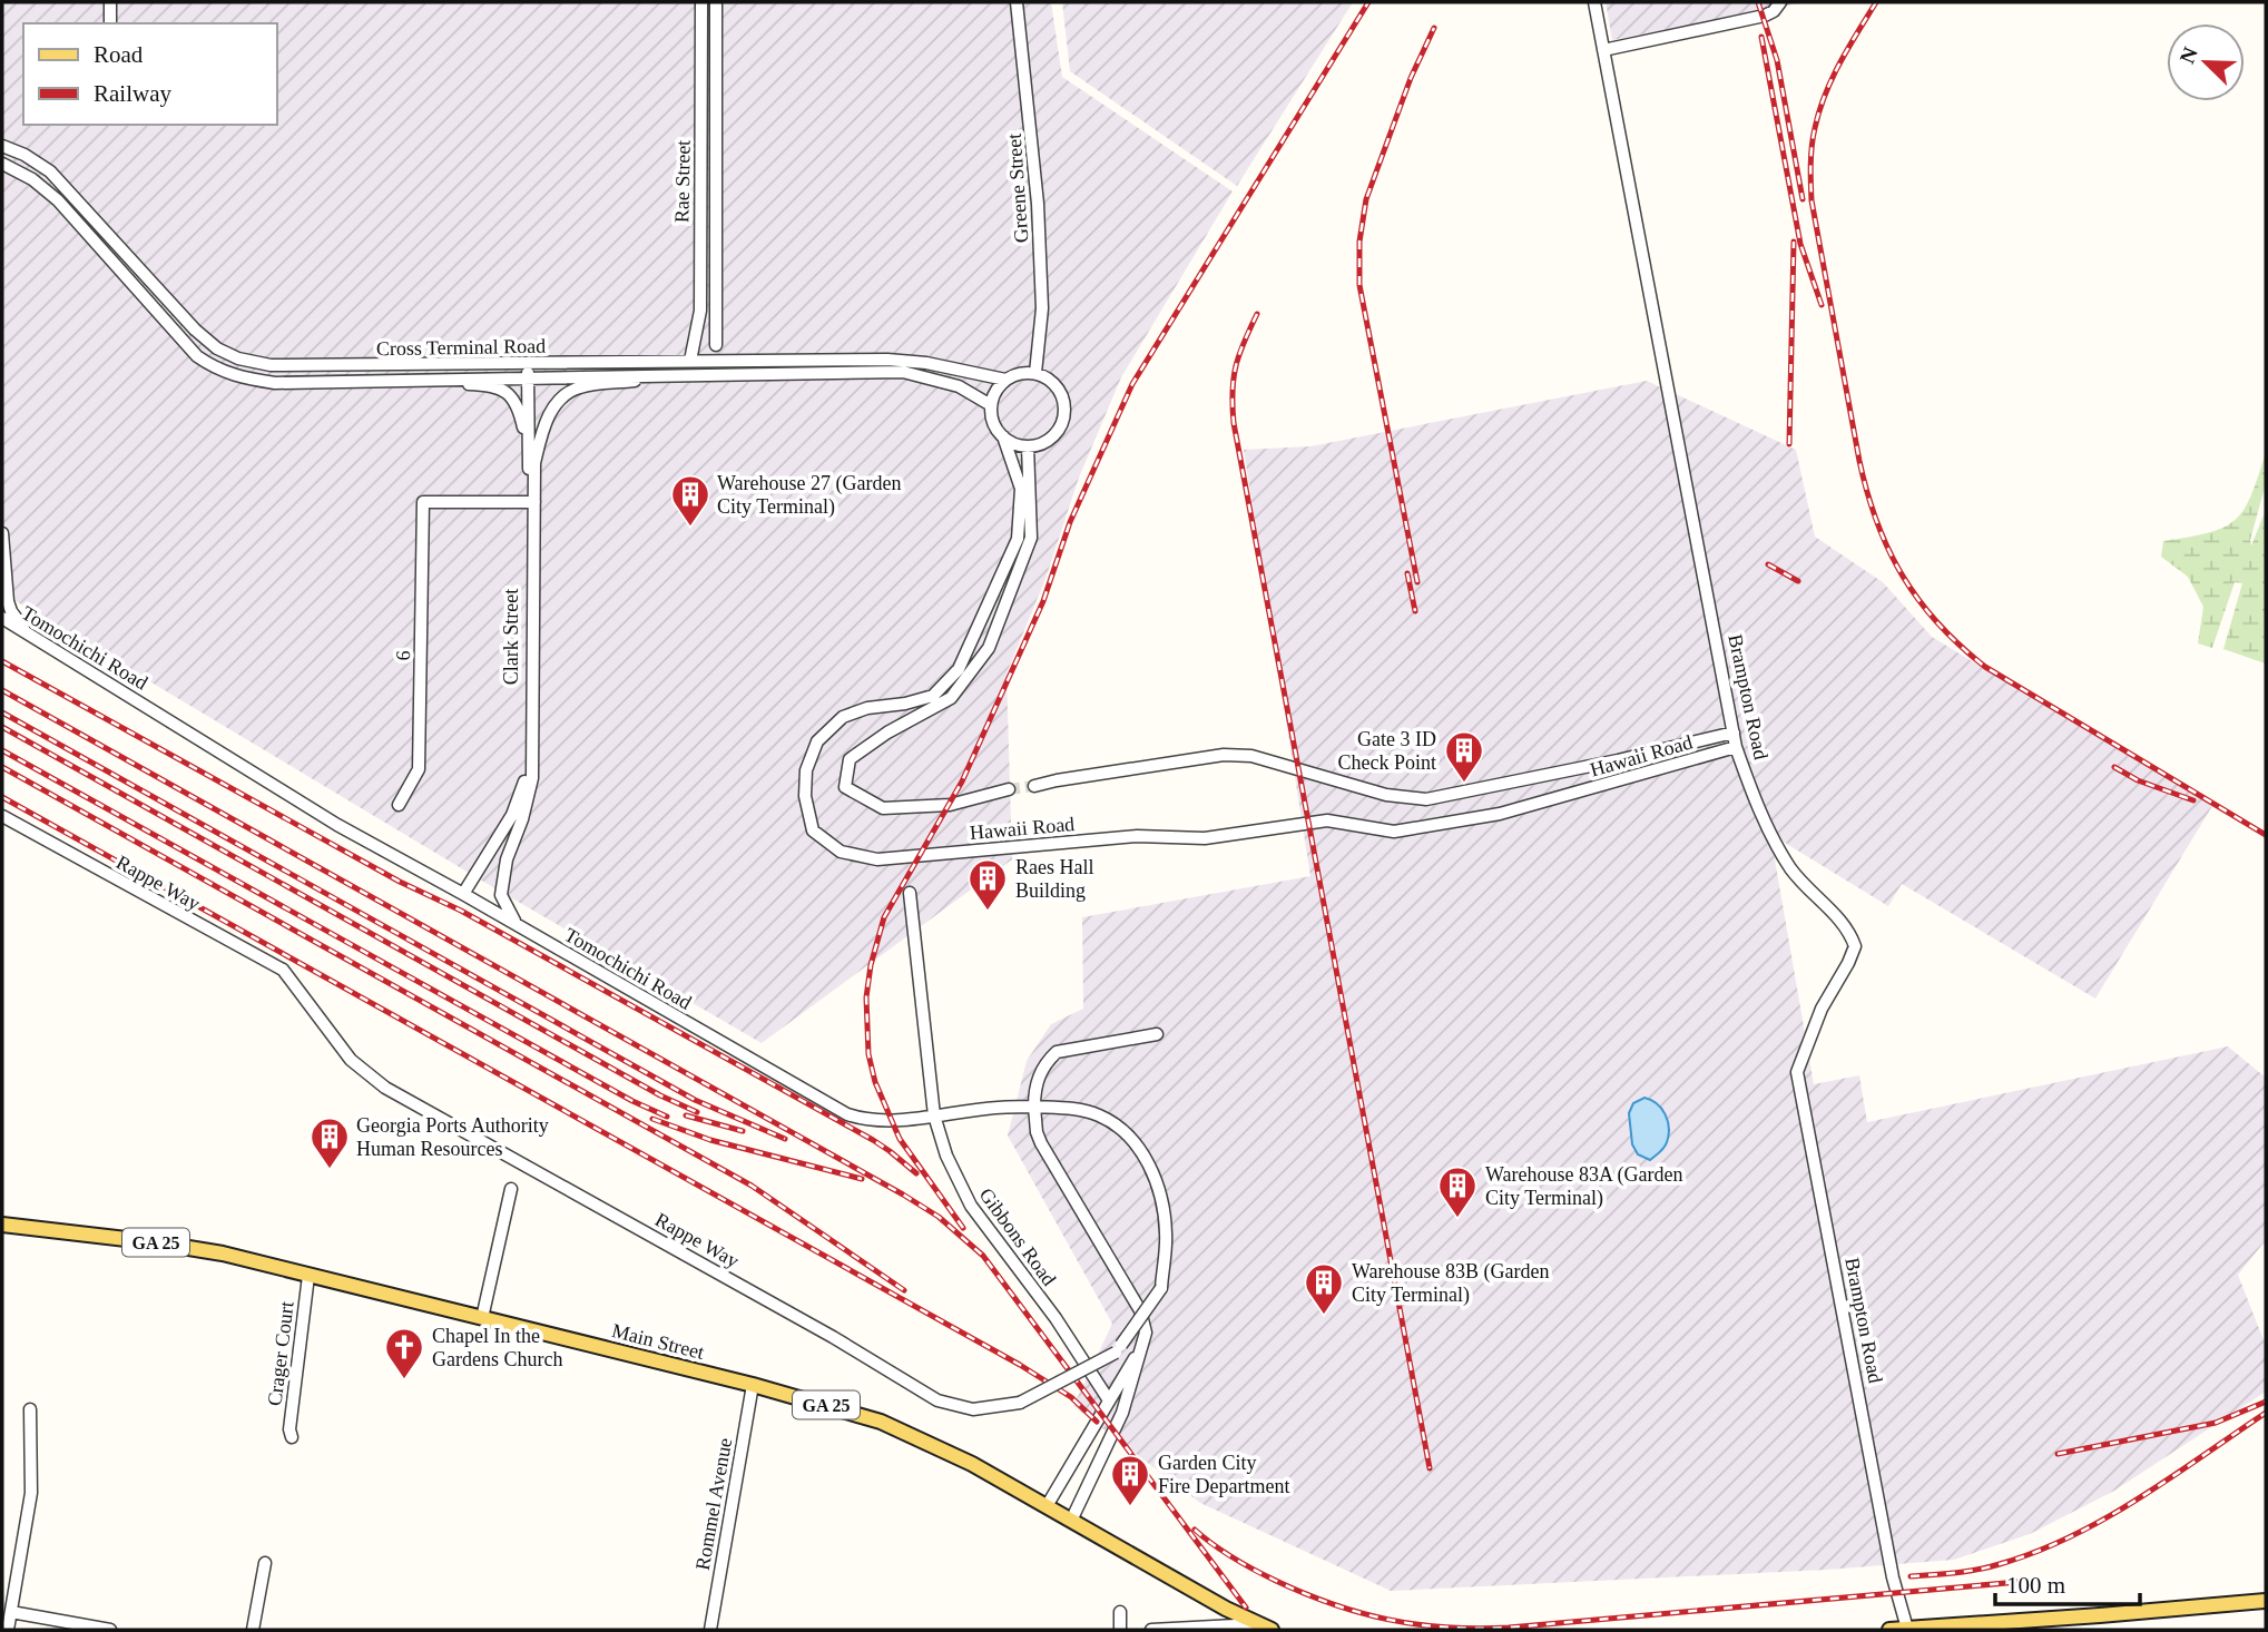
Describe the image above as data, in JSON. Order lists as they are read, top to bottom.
{
  "streets": {
    "main road": ["GA 25", "Main Street"],
    "street": [
      "Rae Street",
      "Greene Street",
      "Cross Terminal Road",
      "Clark Street",
      "Tomochichi Road",
      "6",
      "Brampton Road",
      "Hawaii Road",
      "Rappe Way",
      "Gibbons Road",
      "Crager Court",
      "Rommel Avenue"
    ]
  },
  "crossings": [
    ["Rae Street", "Cross Terminal Road"],
    ["Greene Street", "Cross Terminal Road"],
    ["Greene Street", "Hawaii Road"],
    ["Cross Terminal Road", "Clark Street"],
    ["Cross Terminal Road", "Hawaii Road"],
    ["Clark Street", "Tomochichi Road"],
    ["Clark Street", "6"],
    ["Tomochichi Road", "Rappe Way"],
    ["Tomochichi Road", "Gibbons Road"],
    ["Brampton Road", "Hawaii Road"],
    ["Main Street", "Crager Court"],
    ["Main Street", "Rommel Avenue"]
  ],
  "places": {
    "building": [
      "Warehouse 27 (Garden City Terminal)",
      "Gate 3 ID Check Point",
      "Raes Hall Building",
      "Georgia Ports Authority Human Resources",
      "Warehouse 83A (Garden City Terminal)",
      "Warehouse 83B (Garden City Terminal)",
      "Garden City Fire Department"
    ],
    "church": ["Chapel In the Gardens Church"]
  },
  "legend": ["Road", "Railway"],
  "scale_bar": "100 m",
  "north": "top left"
}
